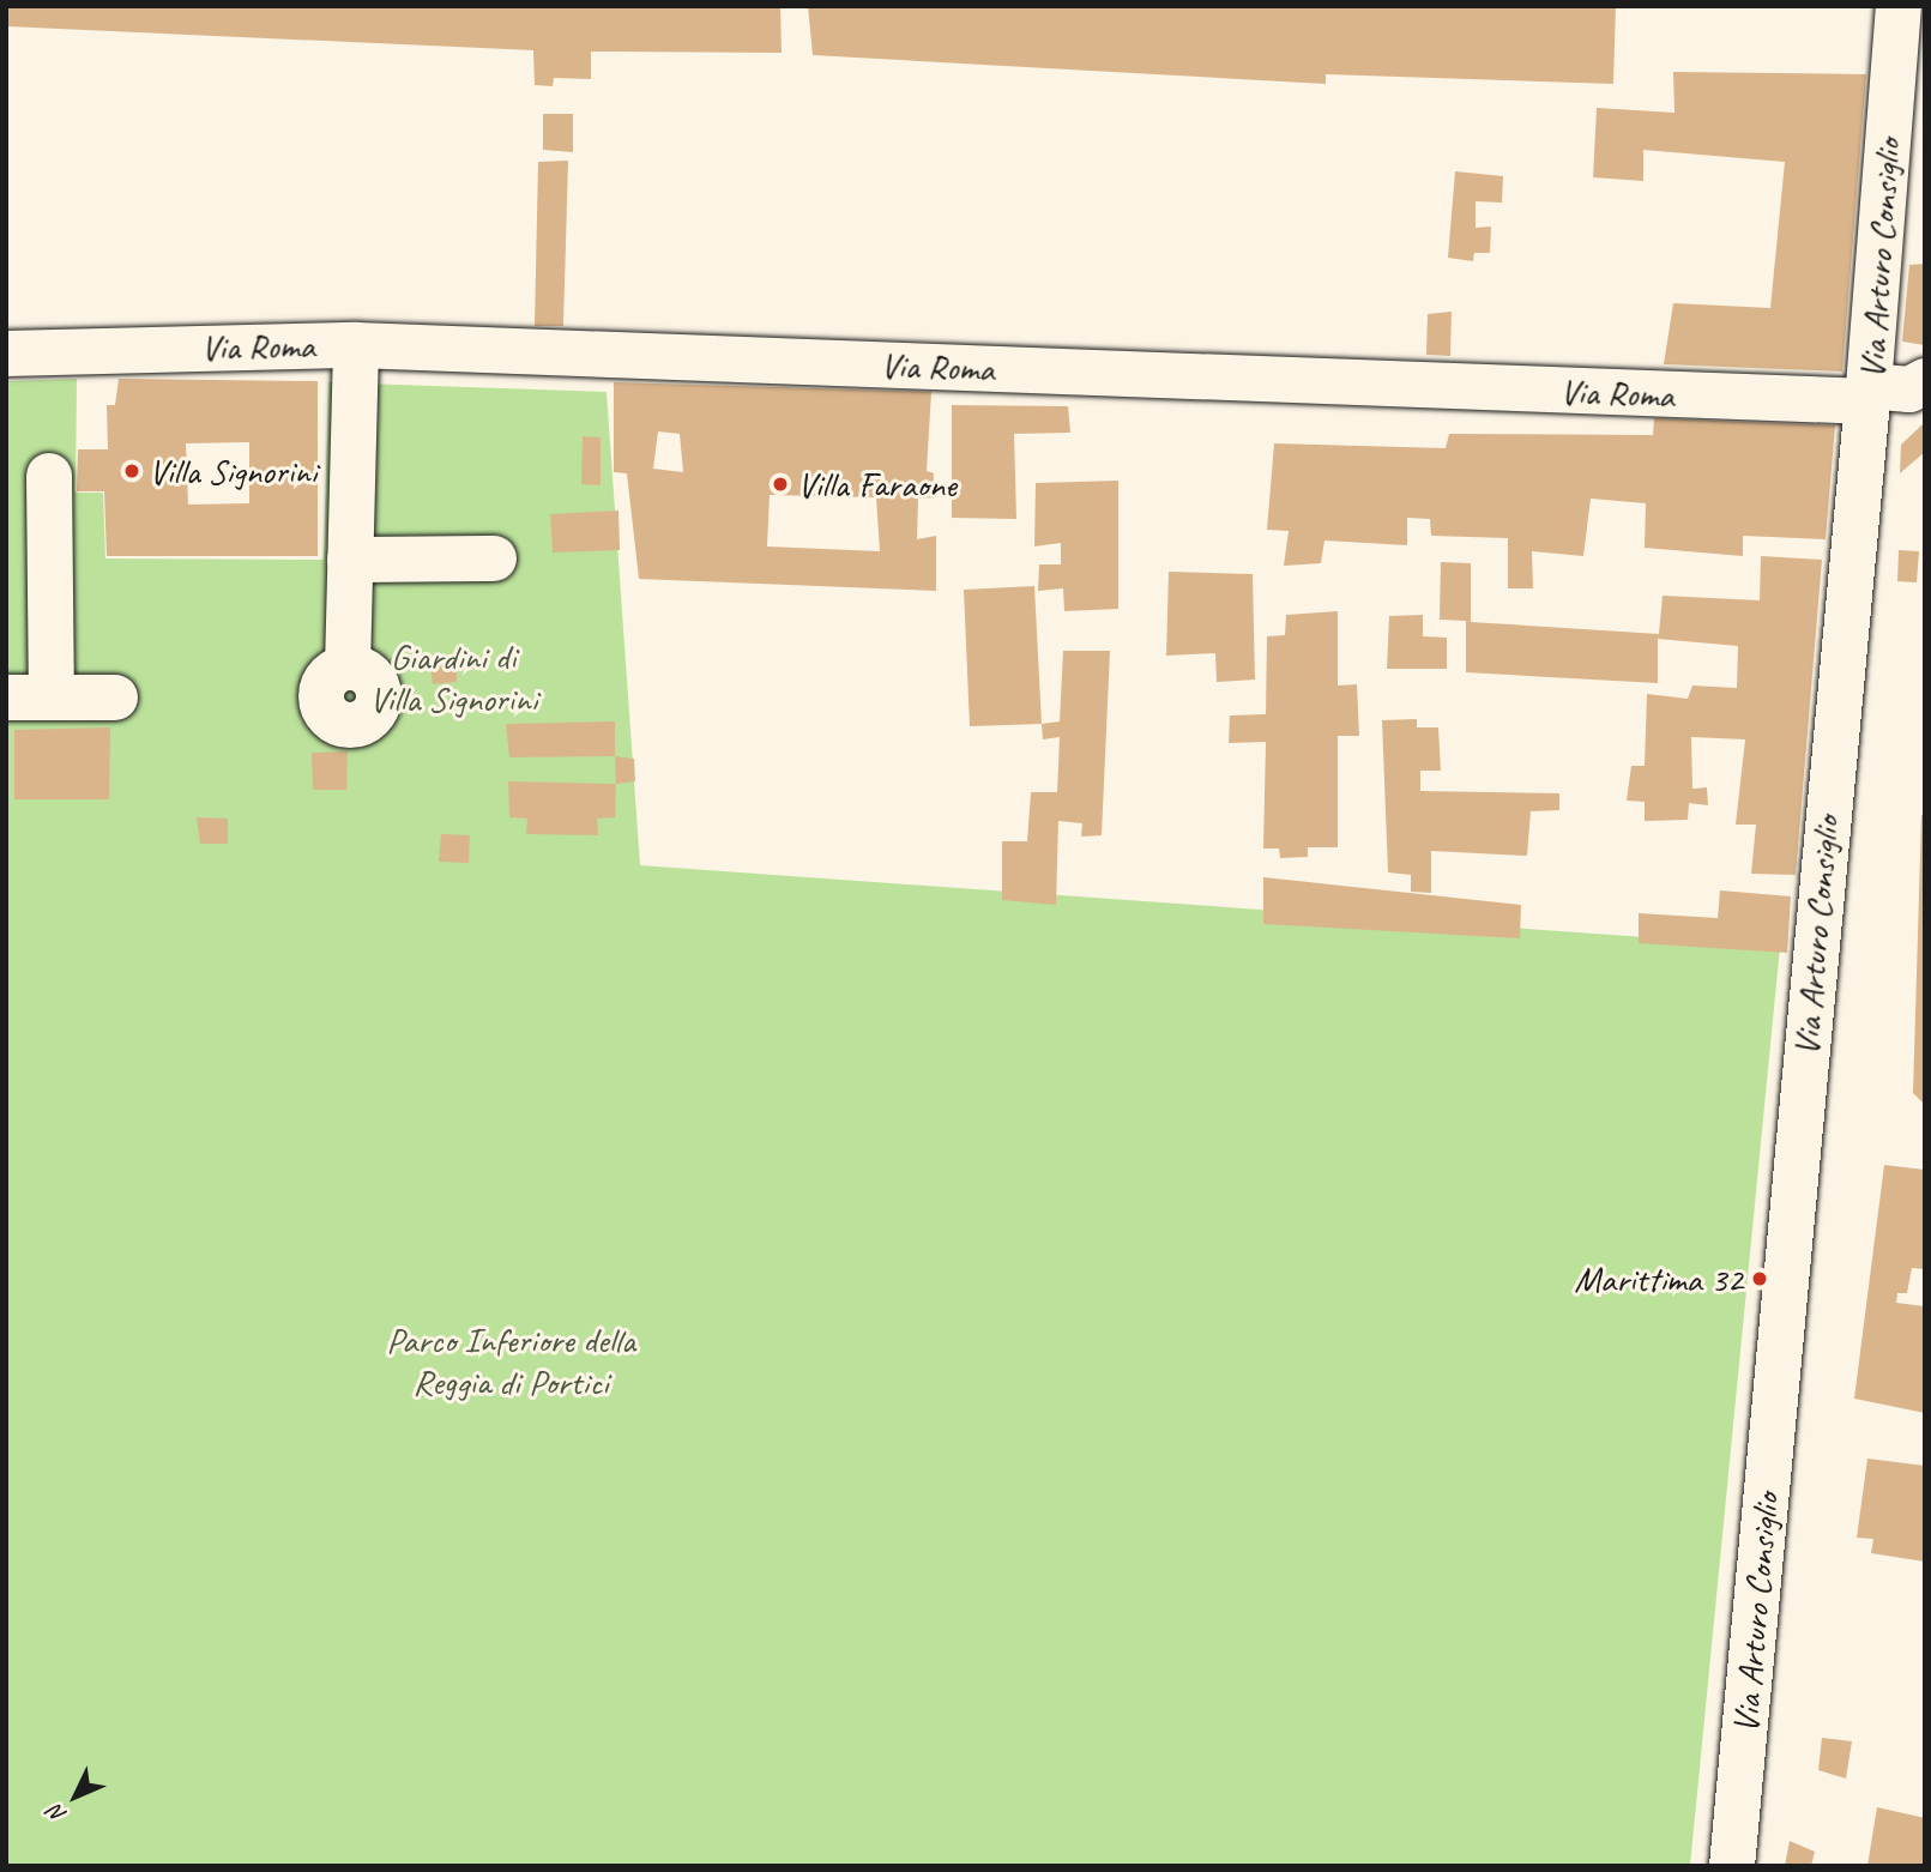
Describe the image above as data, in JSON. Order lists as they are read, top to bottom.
{
  "streets": {
    "main road": ["Via Arturo Consiglio", "Via Roma"]
  },
  "crossings": [
    ["Via Arturo Consiglio", "Via Roma"]
  ],
  "parks": ["Giardini di Villa Signorini", "Parco Inferiore della Reggia di Portici"],
  "places": ["Villa Signorini", "Villa Faraone", "Marittima 32"],
  "north": "bottom left"
}
